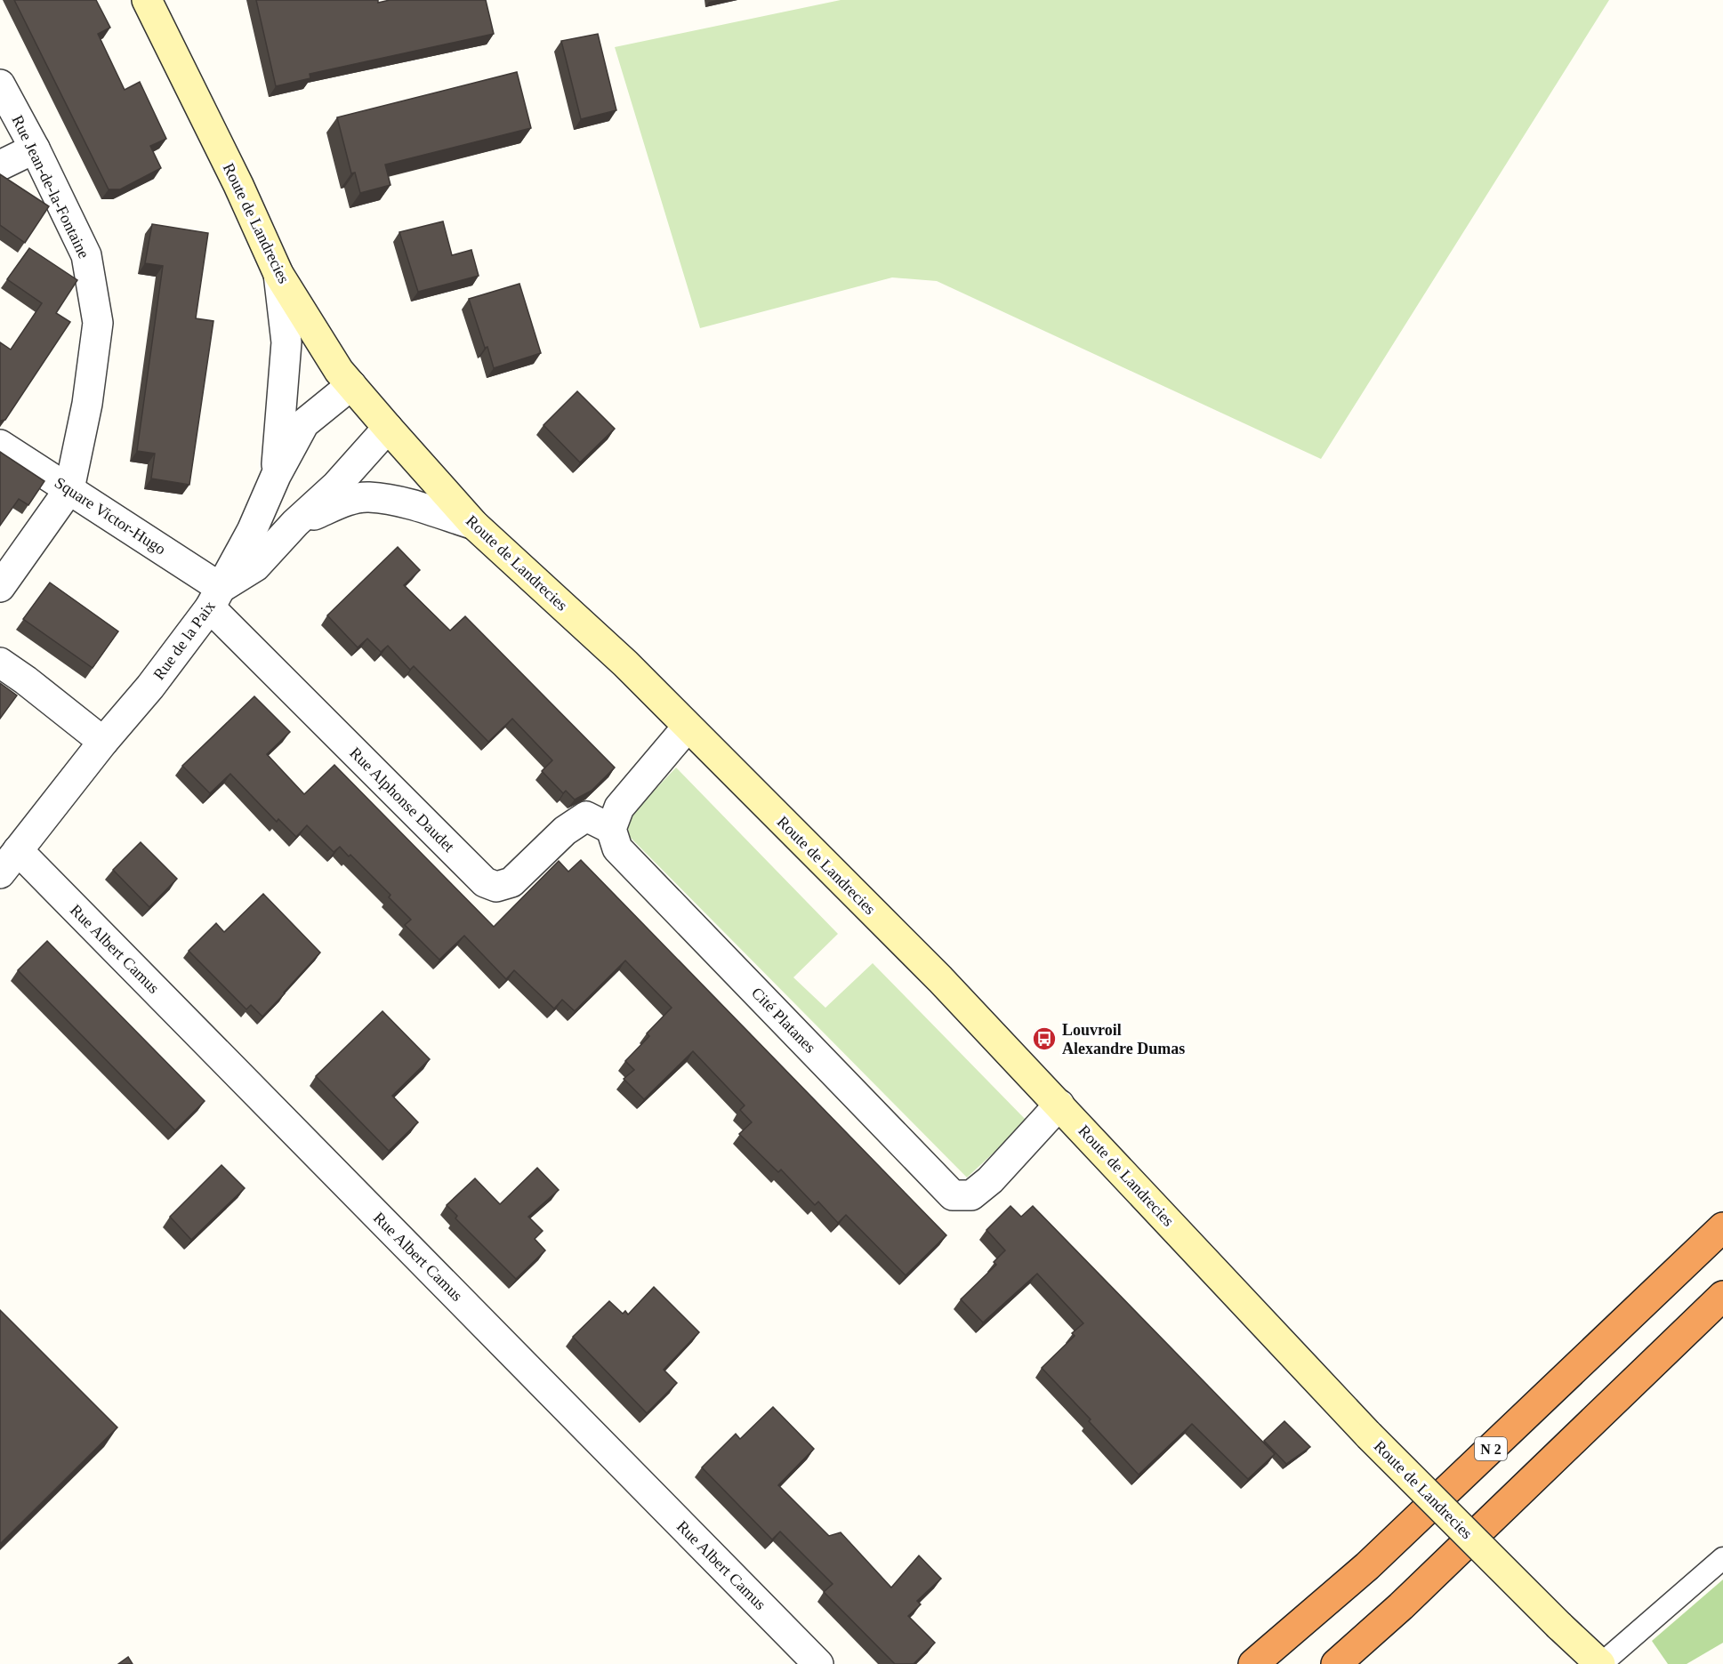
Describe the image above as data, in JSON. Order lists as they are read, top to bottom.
{
  "streets": {
    "highway": ["N 2"],
    "main road": ["Route de Landrecies"],
    "street": [
      "Rue Jean-de-la-Fontaine",
      "Square Victor-Hugo",
      "Rue de la Paix",
      "Rue Alphonse Daudet",
      "Rue Albert Camus",
      "Cité Platanes"
    ]
  },
  "crossings": [
    ["Rue Jean-de-la-Fontaine", "Square Victor-Hugo"],
    ["Route de Landrecies", "Rue de la Paix"],
    ["Route de Landrecies", "Cité Platanes"],
    ["Square Victor-Hugo", "Rue de la Paix"],
    ["Square Victor-Hugo", "Rue Alphonse Daudet"],
    ["Rue de la Paix", "Rue Alphonse Daudet"],
    ["Rue de la Paix", "Rue Albert Camus"],
    ["Rue Alphonse Daudet", "Cité Platanes"]
  ],
  "places": {
    "bus stop": ["Louvroil Alexandre Dumas"]
  }
}
